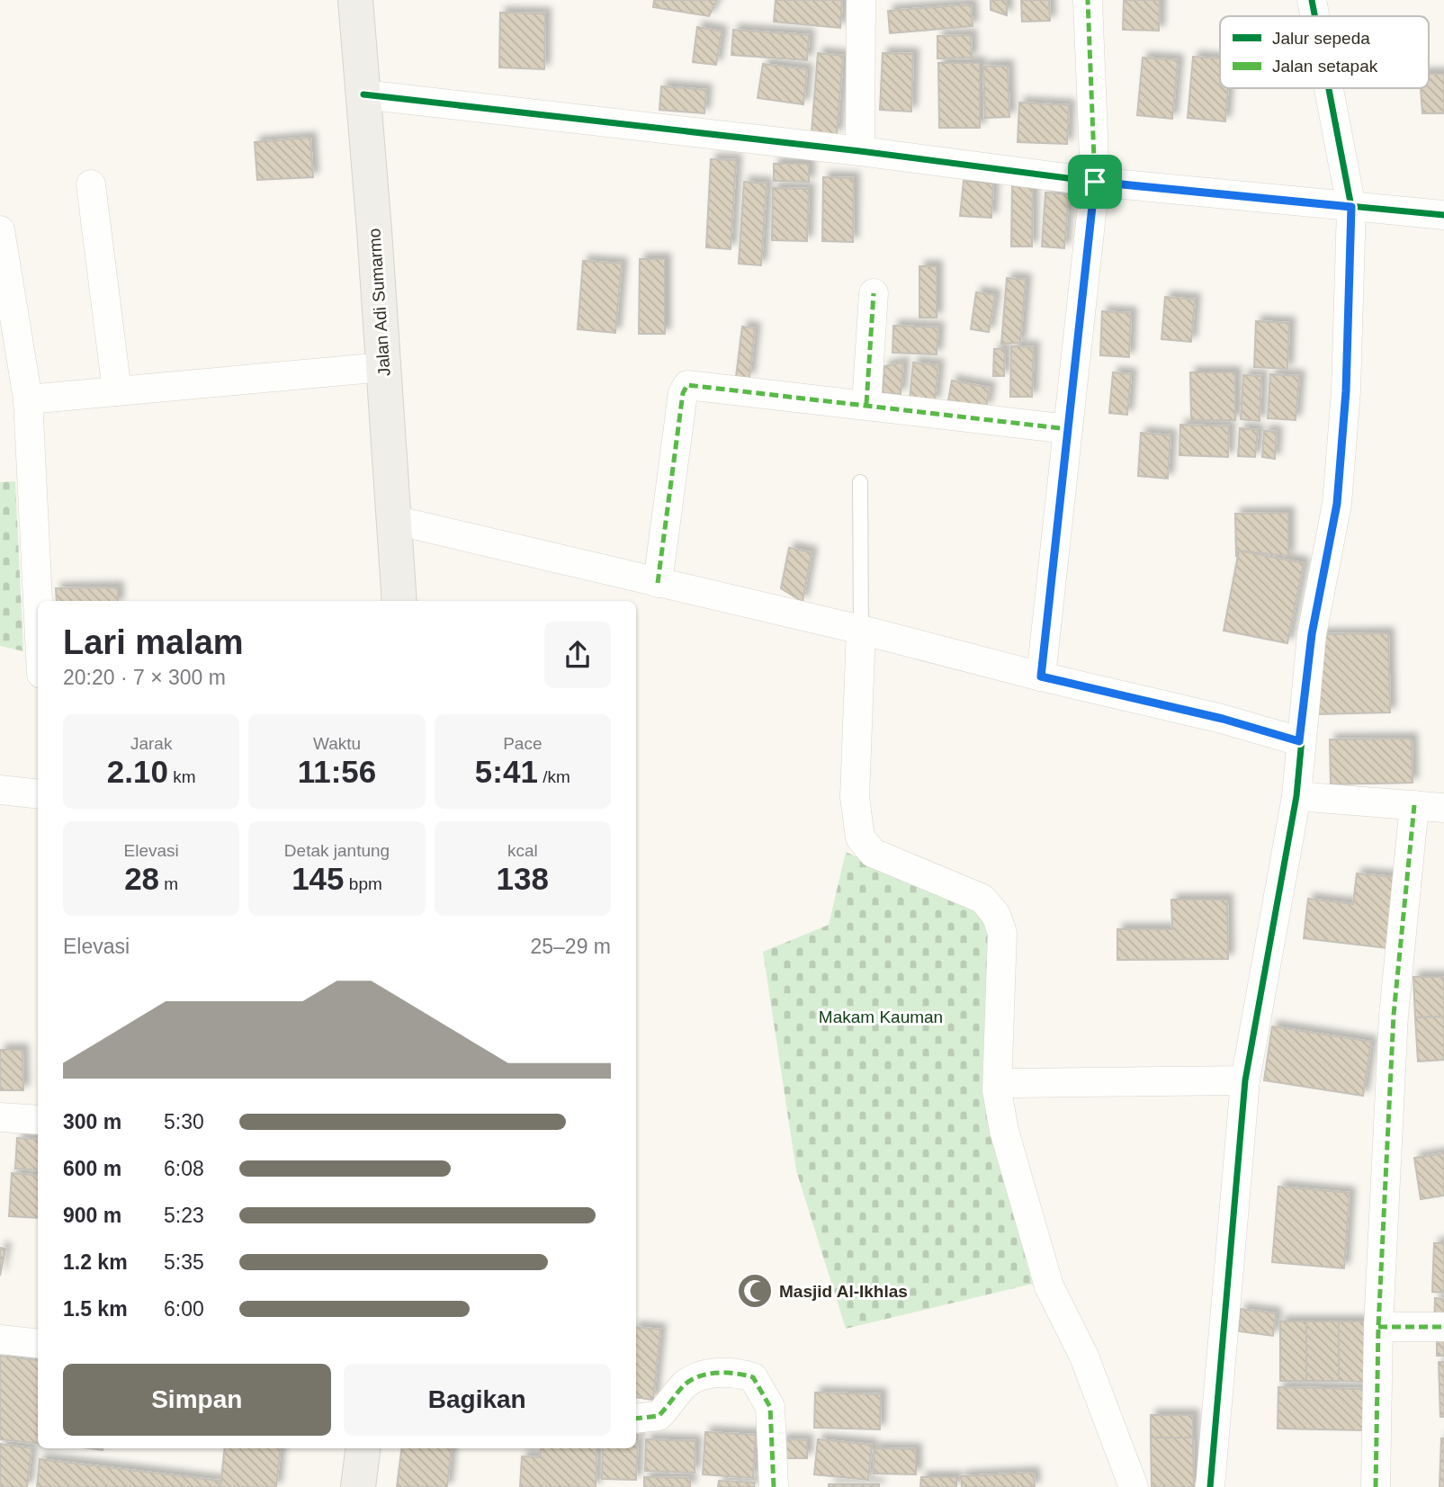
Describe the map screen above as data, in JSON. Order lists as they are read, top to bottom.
{
  "streets": {
    "main road": ["Jalan Adi Sumarmo"]
  },
  "parks": ["Makam Kauman"],
  "places": {
    "mosque": ["Masjid Al-Ikhlas"]
  },
  "legend": ["Jalur sepeda", "Jalan setapak"],
  "page": {
    "heading": ["Lari malam", "20:20 · 7 × 300 m"],
    "stats": [
      ["Jarak", "2.10 km"],
      ["Waktu", "11:56"],
      ["Pace", "5:41 /km"],
      ["Elevasi", "28 m"],
      ["Detak jantung", "145 bpm"],
      ["kcal", "138"]
    ],
    "chart": ["Elevasi", "25–29 m"],
    "list": [
      {
        "name": "300 m",
        "note": "5:30"
      },
      {
        "name": "600 m",
        "note": "6:08"
      },
      {
        "name": "900 m",
        "note": "5:23"
      },
      {
        "name": "1.2 km",
        "note": "5:35"
      },
      {
        "name": "1.5 km",
        "note": "6:00"
      }
    ],
    "buttons": ["Simpan", "Bagikan"]
  }
}
